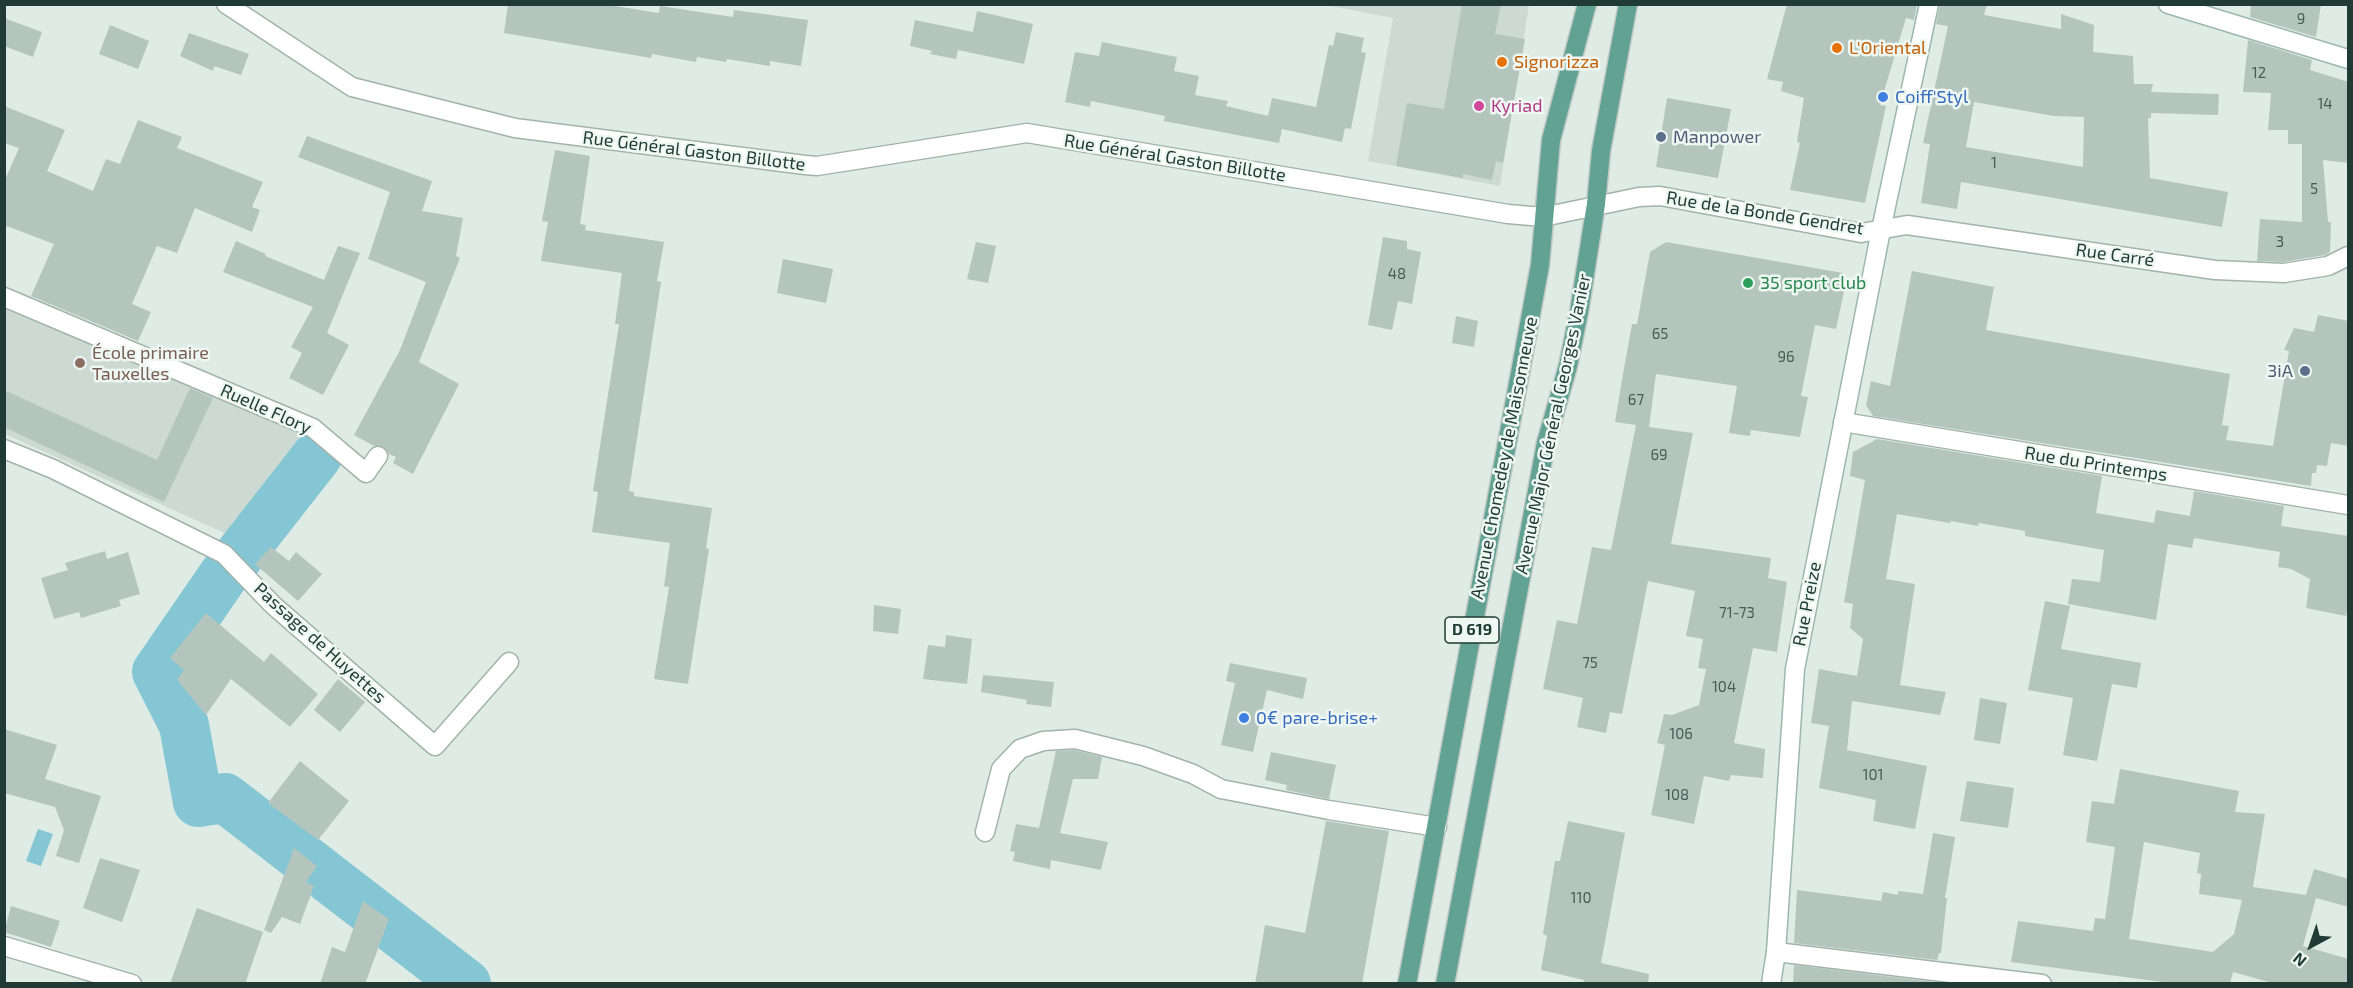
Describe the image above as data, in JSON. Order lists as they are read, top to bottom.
{
  "streets": {
    "main road": ["Avenue Major Général Georges Vanier", "Avenue Chomedey de Maisonneuve", "D 619"],
    "street": [
      "Rue Général Gaston Billotte",
      "Rue de la Bonde Gendret",
      "Rue Carré",
      "Ruelle Flory",
      "Rue du Printemps",
      "Rue Preize",
      "Passage de Huyettes"
    ]
  },
  "crossings": [
    ["Rue Général Gaston Billotte", "Rue de la Bonde Gendret"],
    ["Rue Général Gaston Billotte", "Avenue Chomedey de Maisonneuve"],
    ["Rue de la Bonde Gendret", "Rue Carré"],
    ["Rue de la Bonde Gendret", "Avenue Major Général Georges Vanier"],
    ["Rue de la Bonde Gendret", "Avenue Chomedey de Maisonneuve"],
    ["Rue de la Bonde Gendret", "Rue Preize"],
    ["Rue Carré", "Rue Preize"],
    ["Rue du Printemps", "Rue Preize"]
  ],
  "places": [
    "L'Oriental",
    "Signorizza",
    "Coiff'Styl",
    "Kyriad",
    "Manpower",
    "35 sport club",
    "École primaire Tauxelles",
    "3iA",
    "0€ pare-brise+"
  ],
  "house_numbers": [
    "9",
    "12",
    "14",
    "1",
    "5",
    "3",
    "48",
    "65",
    "96",
    "67",
    "69",
    "71-73",
    "75",
    "104",
    "106",
    "101",
    "108",
    "110"
  ],
  "north": "bottom left"
}
